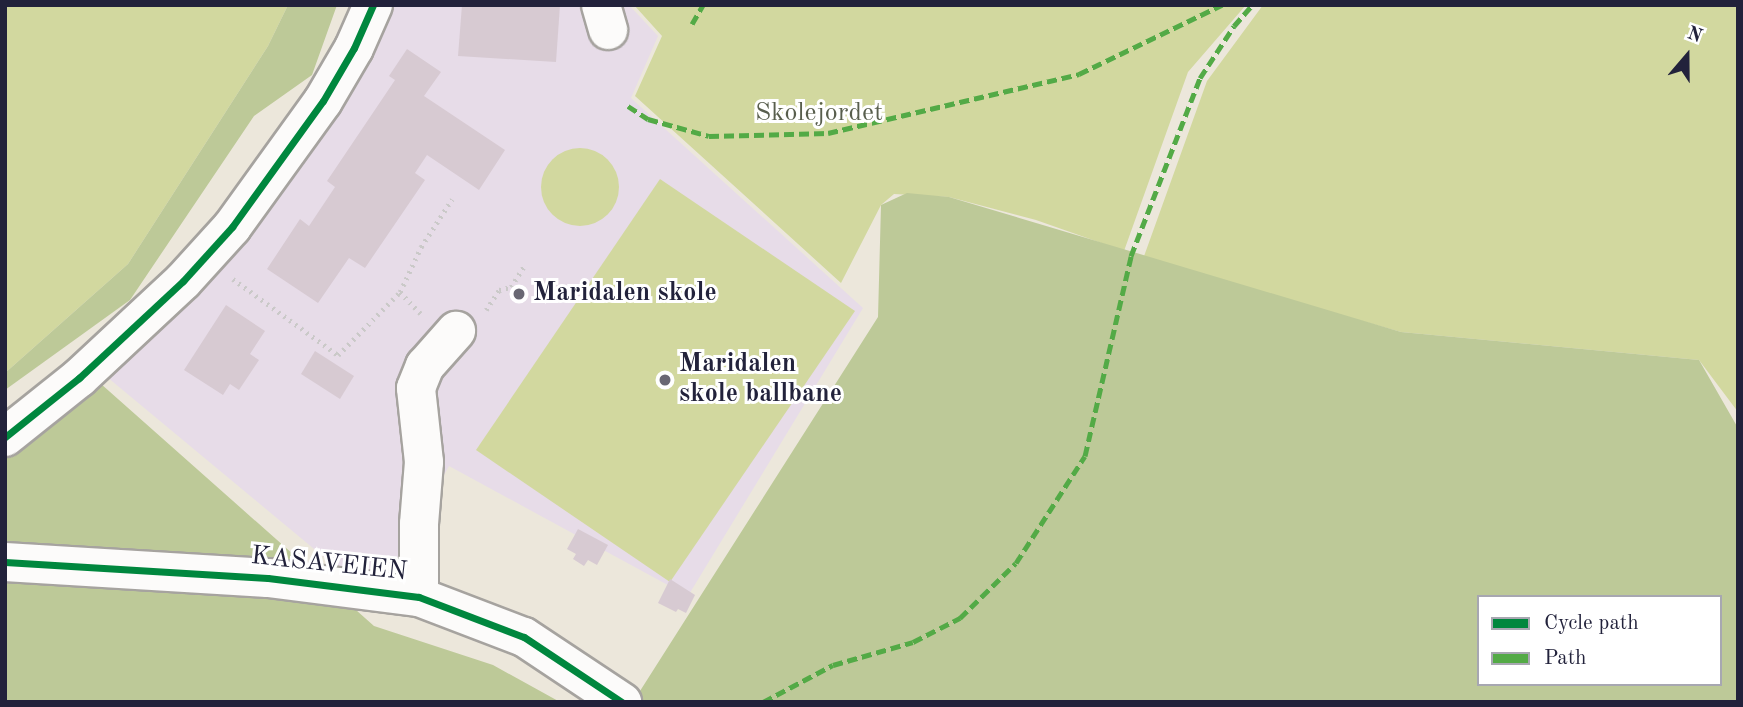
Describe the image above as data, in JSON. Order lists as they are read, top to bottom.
{
  "streets": {
    "street": ["KASAVEIEN"]
  },
  "parks": ["Skolejordet"],
  "places": ["Maridalen skole", "Maridalen skole ballbane"],
  "legend": ["Cycle path", "Path"],
  "north": "top"
}
